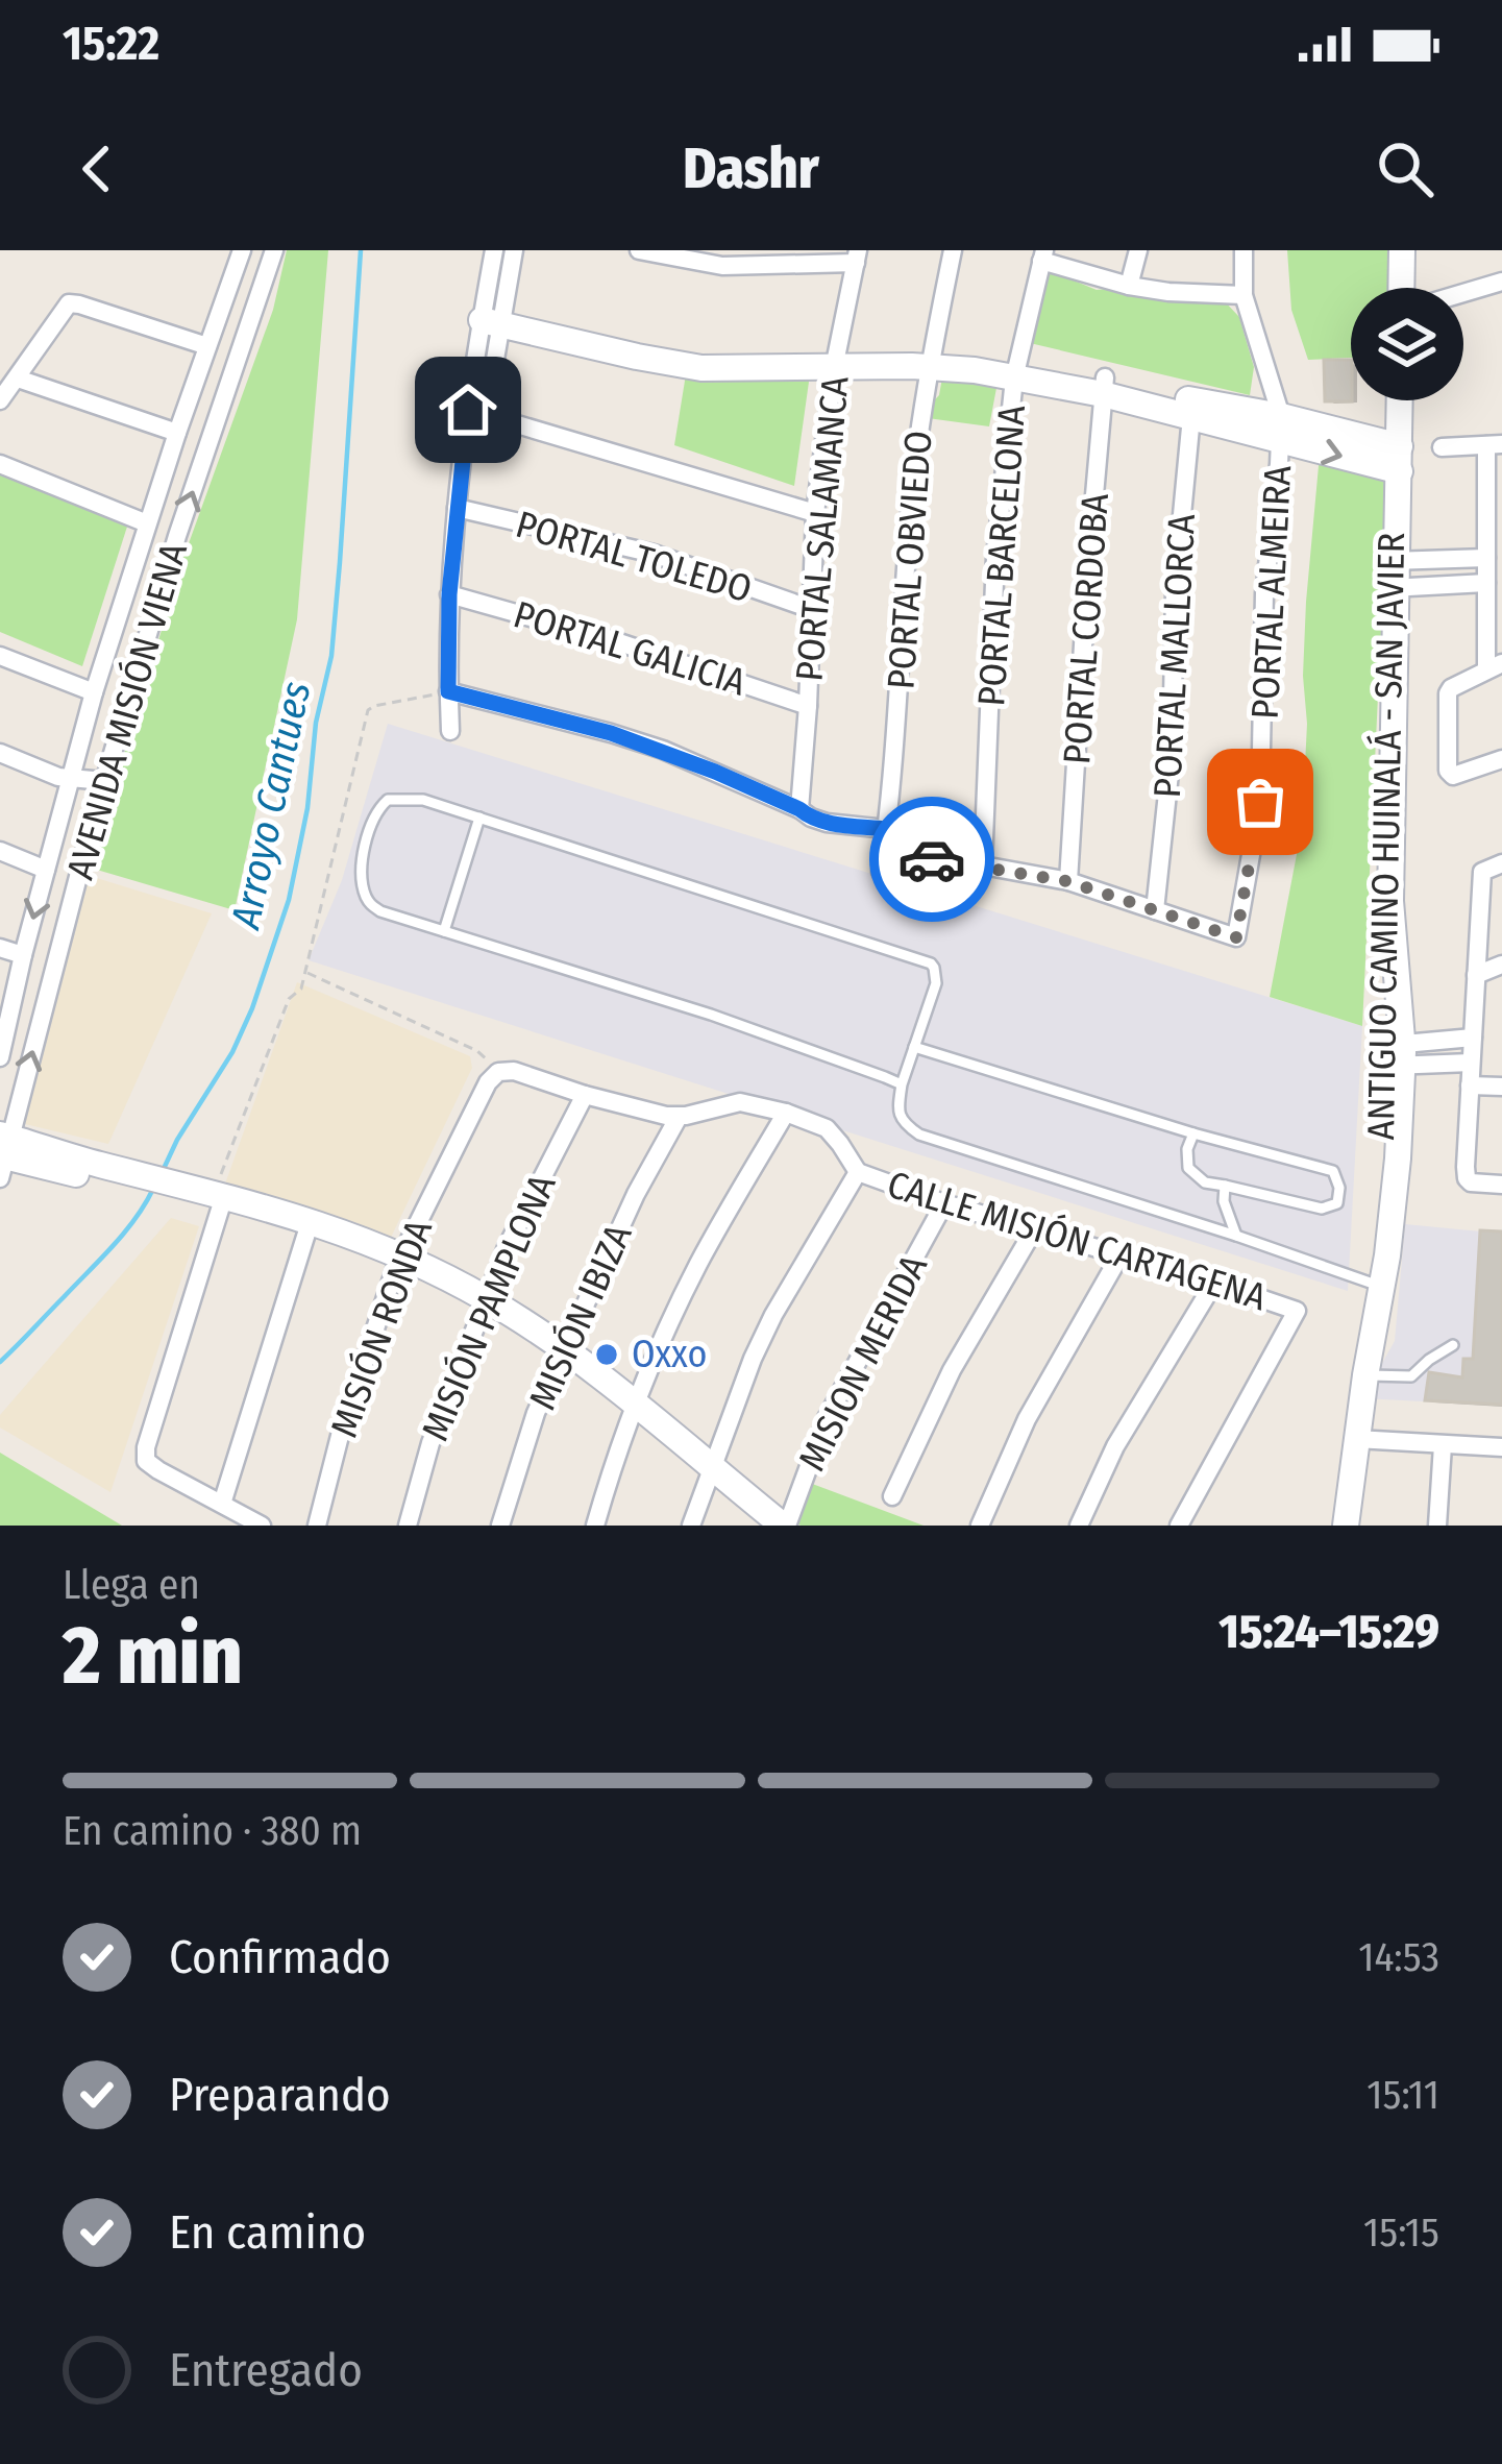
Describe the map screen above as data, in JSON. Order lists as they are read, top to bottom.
{
  "streets": {
    "street": [
      "PORTAL SALAMANCA",
      "PORTAL BARCELONA",
      "PORTAL TOLEDO",
      "PORTAL OBVIEDO",
      "PORTAL ALMEIRA",
      "PORTAL CORDOBA",
      "PORTAL GALICIA",
      "PORTAL MALLORCA",
      "AVENIDA MISIÓN VIENA",
      "CALLE MISIÓN CARTAGENA",
      "MISIÓN PAMPLONA",
      "MISIÓN IBIZA",
      "MISIÓN RONDA",
      "MISION MERIDA"
    ]
  },
  "crossings": [
    ["PORTAL SALAMANCA", "PORTAL TOLEDO"],
    ["PORTAL SALAMANCA", "PORTAL GALICIA"],
    ["PORTAL BARCELONA", "PORTAL OBVIEDO"],
    ["PORTAL ALMEIRA", "PORTAL MALLORCA"],
    ["CALLE MISIÓN CARTAGENA", "MISION MERIDA"]
  ],
  "water": ["Arroyo Cantues"],
  "places": ["Oxxo"],
  "page": {
    "status": "15:22",
    "header": "Dashr",
    "heading": ["2 min", "Llega en", "15:24–15:29"],
    "bar": "En camino · 380 m",
    "list": [
      ["Confirmado", "14:53"],
      ["Preparando", "15:11"],
      ["En camino", "15:15"],
      "Entregado"
    ]
  }
}
